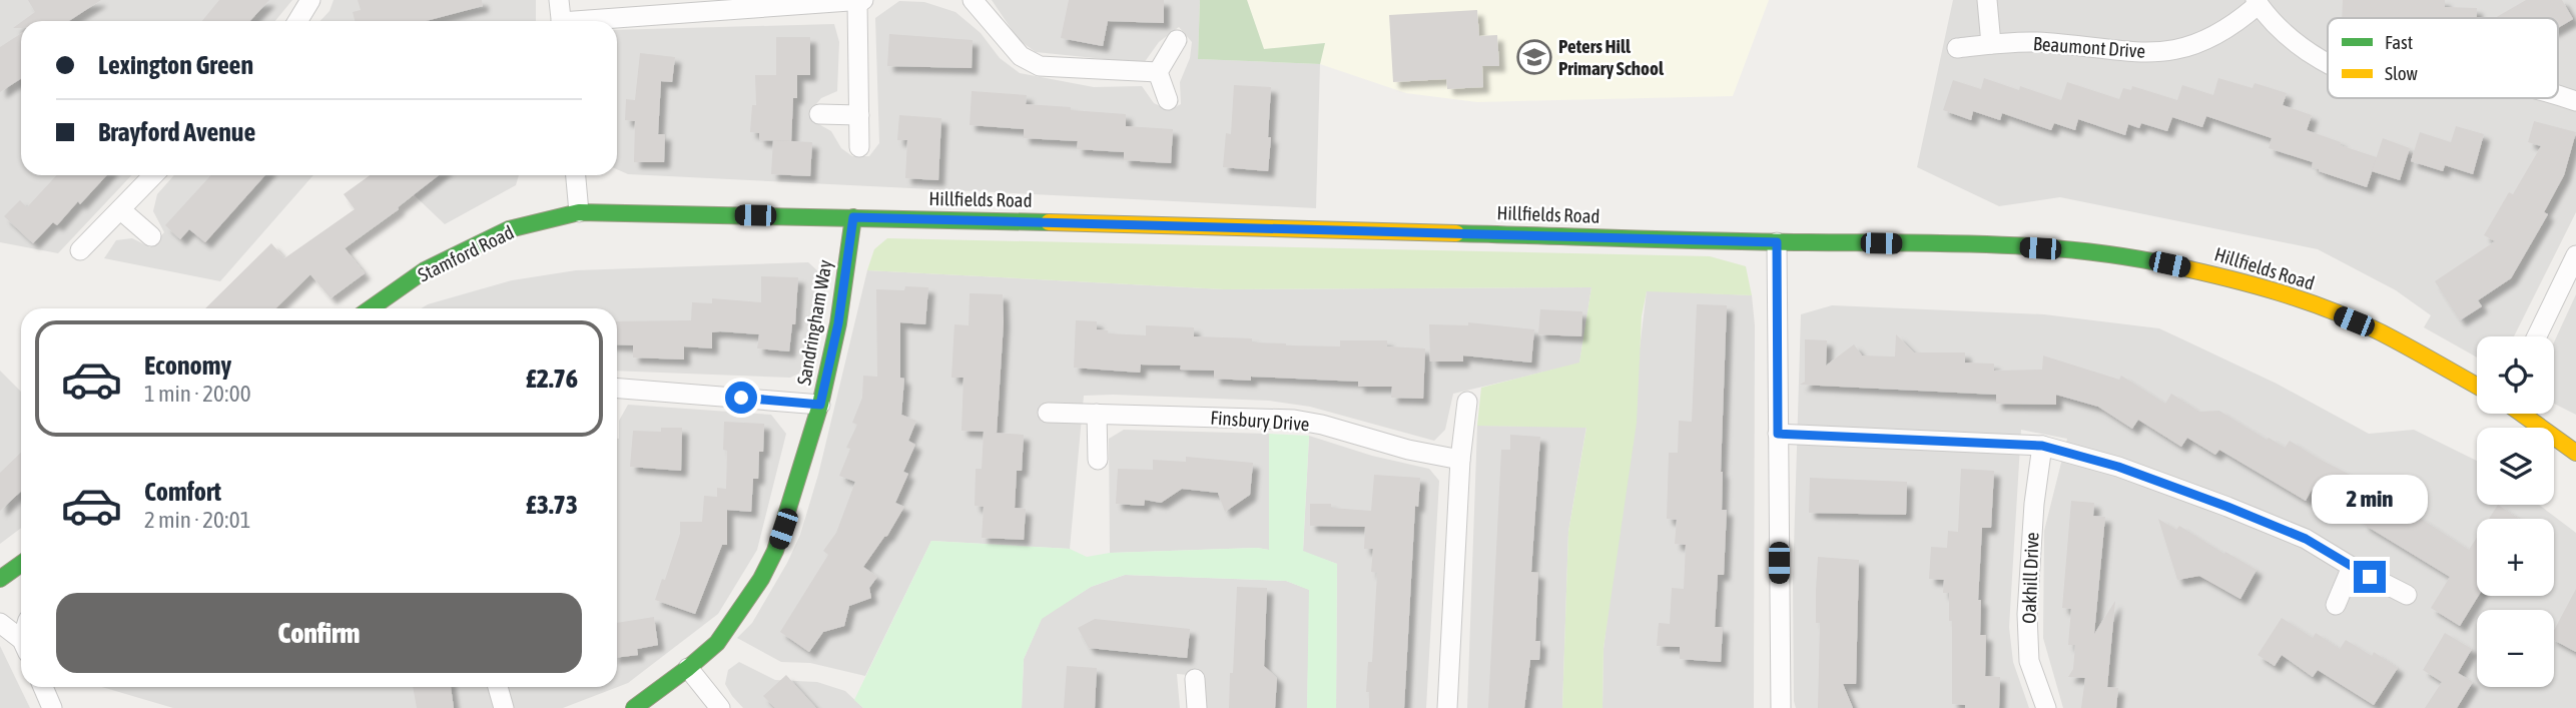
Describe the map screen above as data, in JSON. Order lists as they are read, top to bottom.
{
  "streets": {
    "street": [
      "Beaumont Drive",
      "Hillfields Road",
      "Stamford Road",
      "Sandringham Way",
      "Finsbury Drive",
      "Oakhill Drive"
    ]
  },
  "crossings": [
    ["Hillfields Road", "Stamford Road"],
    ["Hillfields Road", "Sandringham Way"]
  ],
  "places": {
    "school or university": ["Peters Hill Primary School"]
  },
  "legend": ["Fast", "Slow"],
  "page": {
    "banner": ["Lexington Green", "Brayford Avenue"],
    "list": [
      {
        "name": "Economy",
        "note": "1 min · 20:00",
        "value": "£2.76"
      },
      {
        "name": "Comfort",
        "note": "2 min · 20:01",
        "value": "£3.73"
      }
    ],
    "map_buttons": ["+", "−"],
    "bubble": "2 min",
    "buttons": "Confirm"
  }
}
